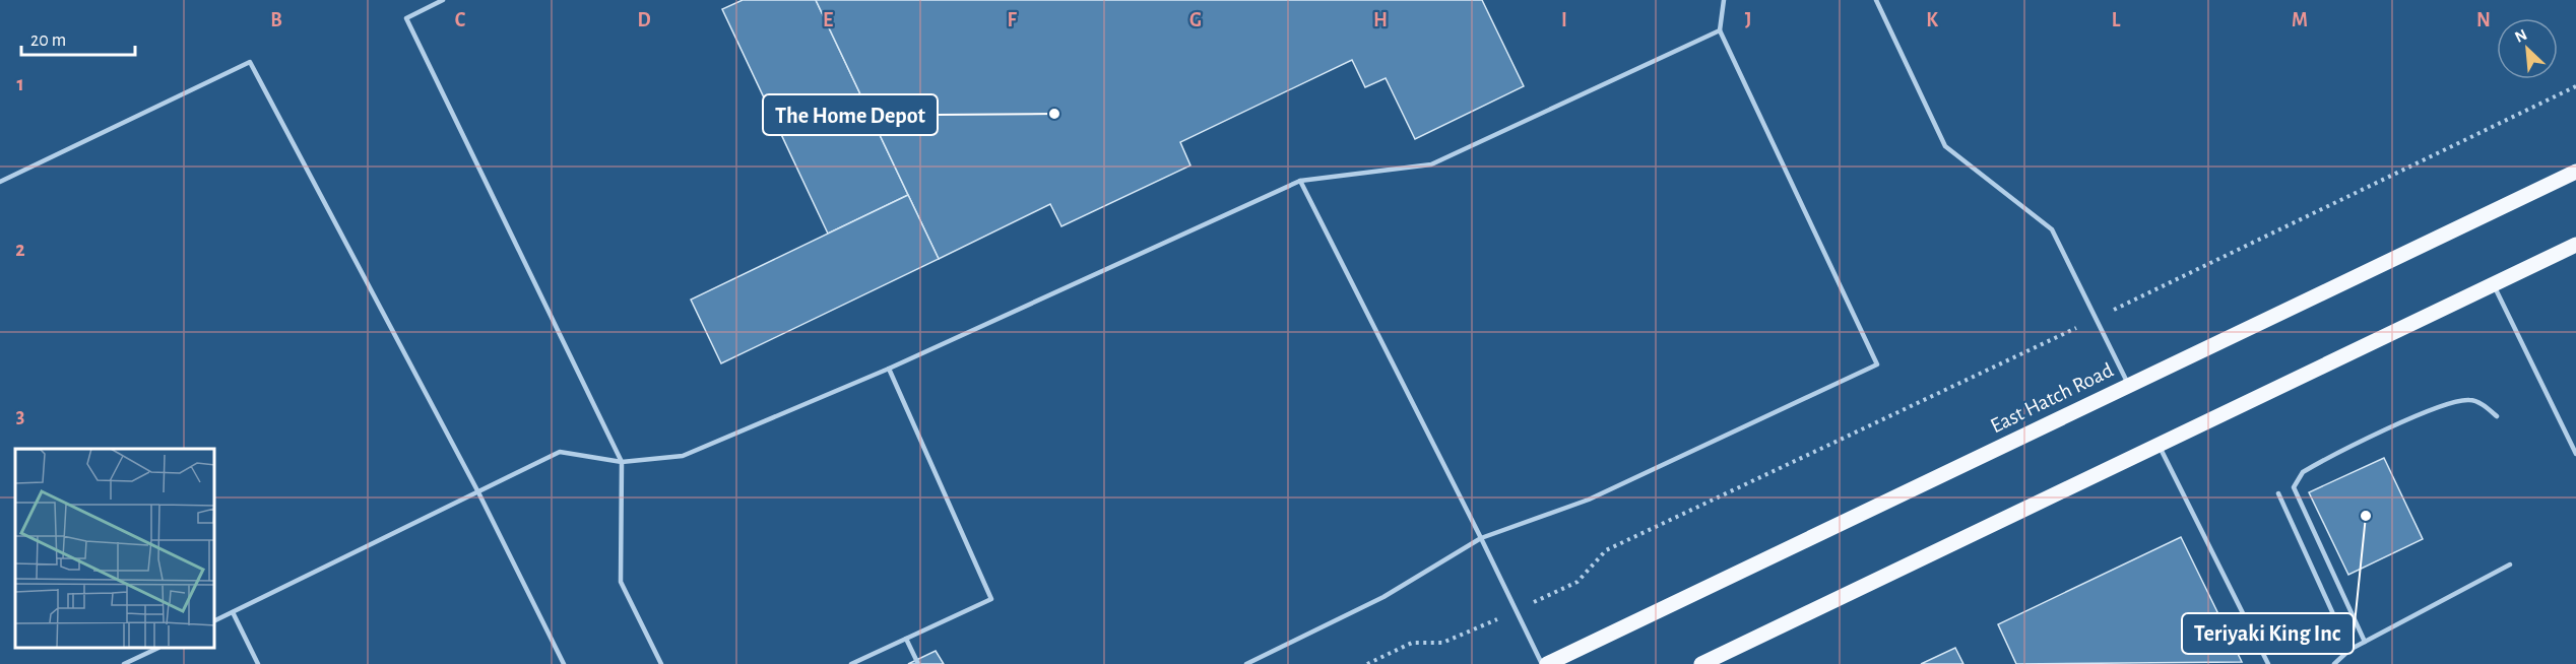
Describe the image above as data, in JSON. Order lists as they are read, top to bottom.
{
  "streets": {
    "main road": ["East Hatch Road"]
  },
  "places": ["The Home Depot", "Teriyaki King Inc"],
  "scale_bar": "20 m",
  "north": "top left",
  "grid": {
    "columns": [
      "B",
      "C",
      "D",
      "E",
      "F",
      "G",
      "H",
      "I",
      "J",
      "K",
      "L",
      "M",
      "N"
    ],
    "rows": ["1", "2", "3"]
  }
}
